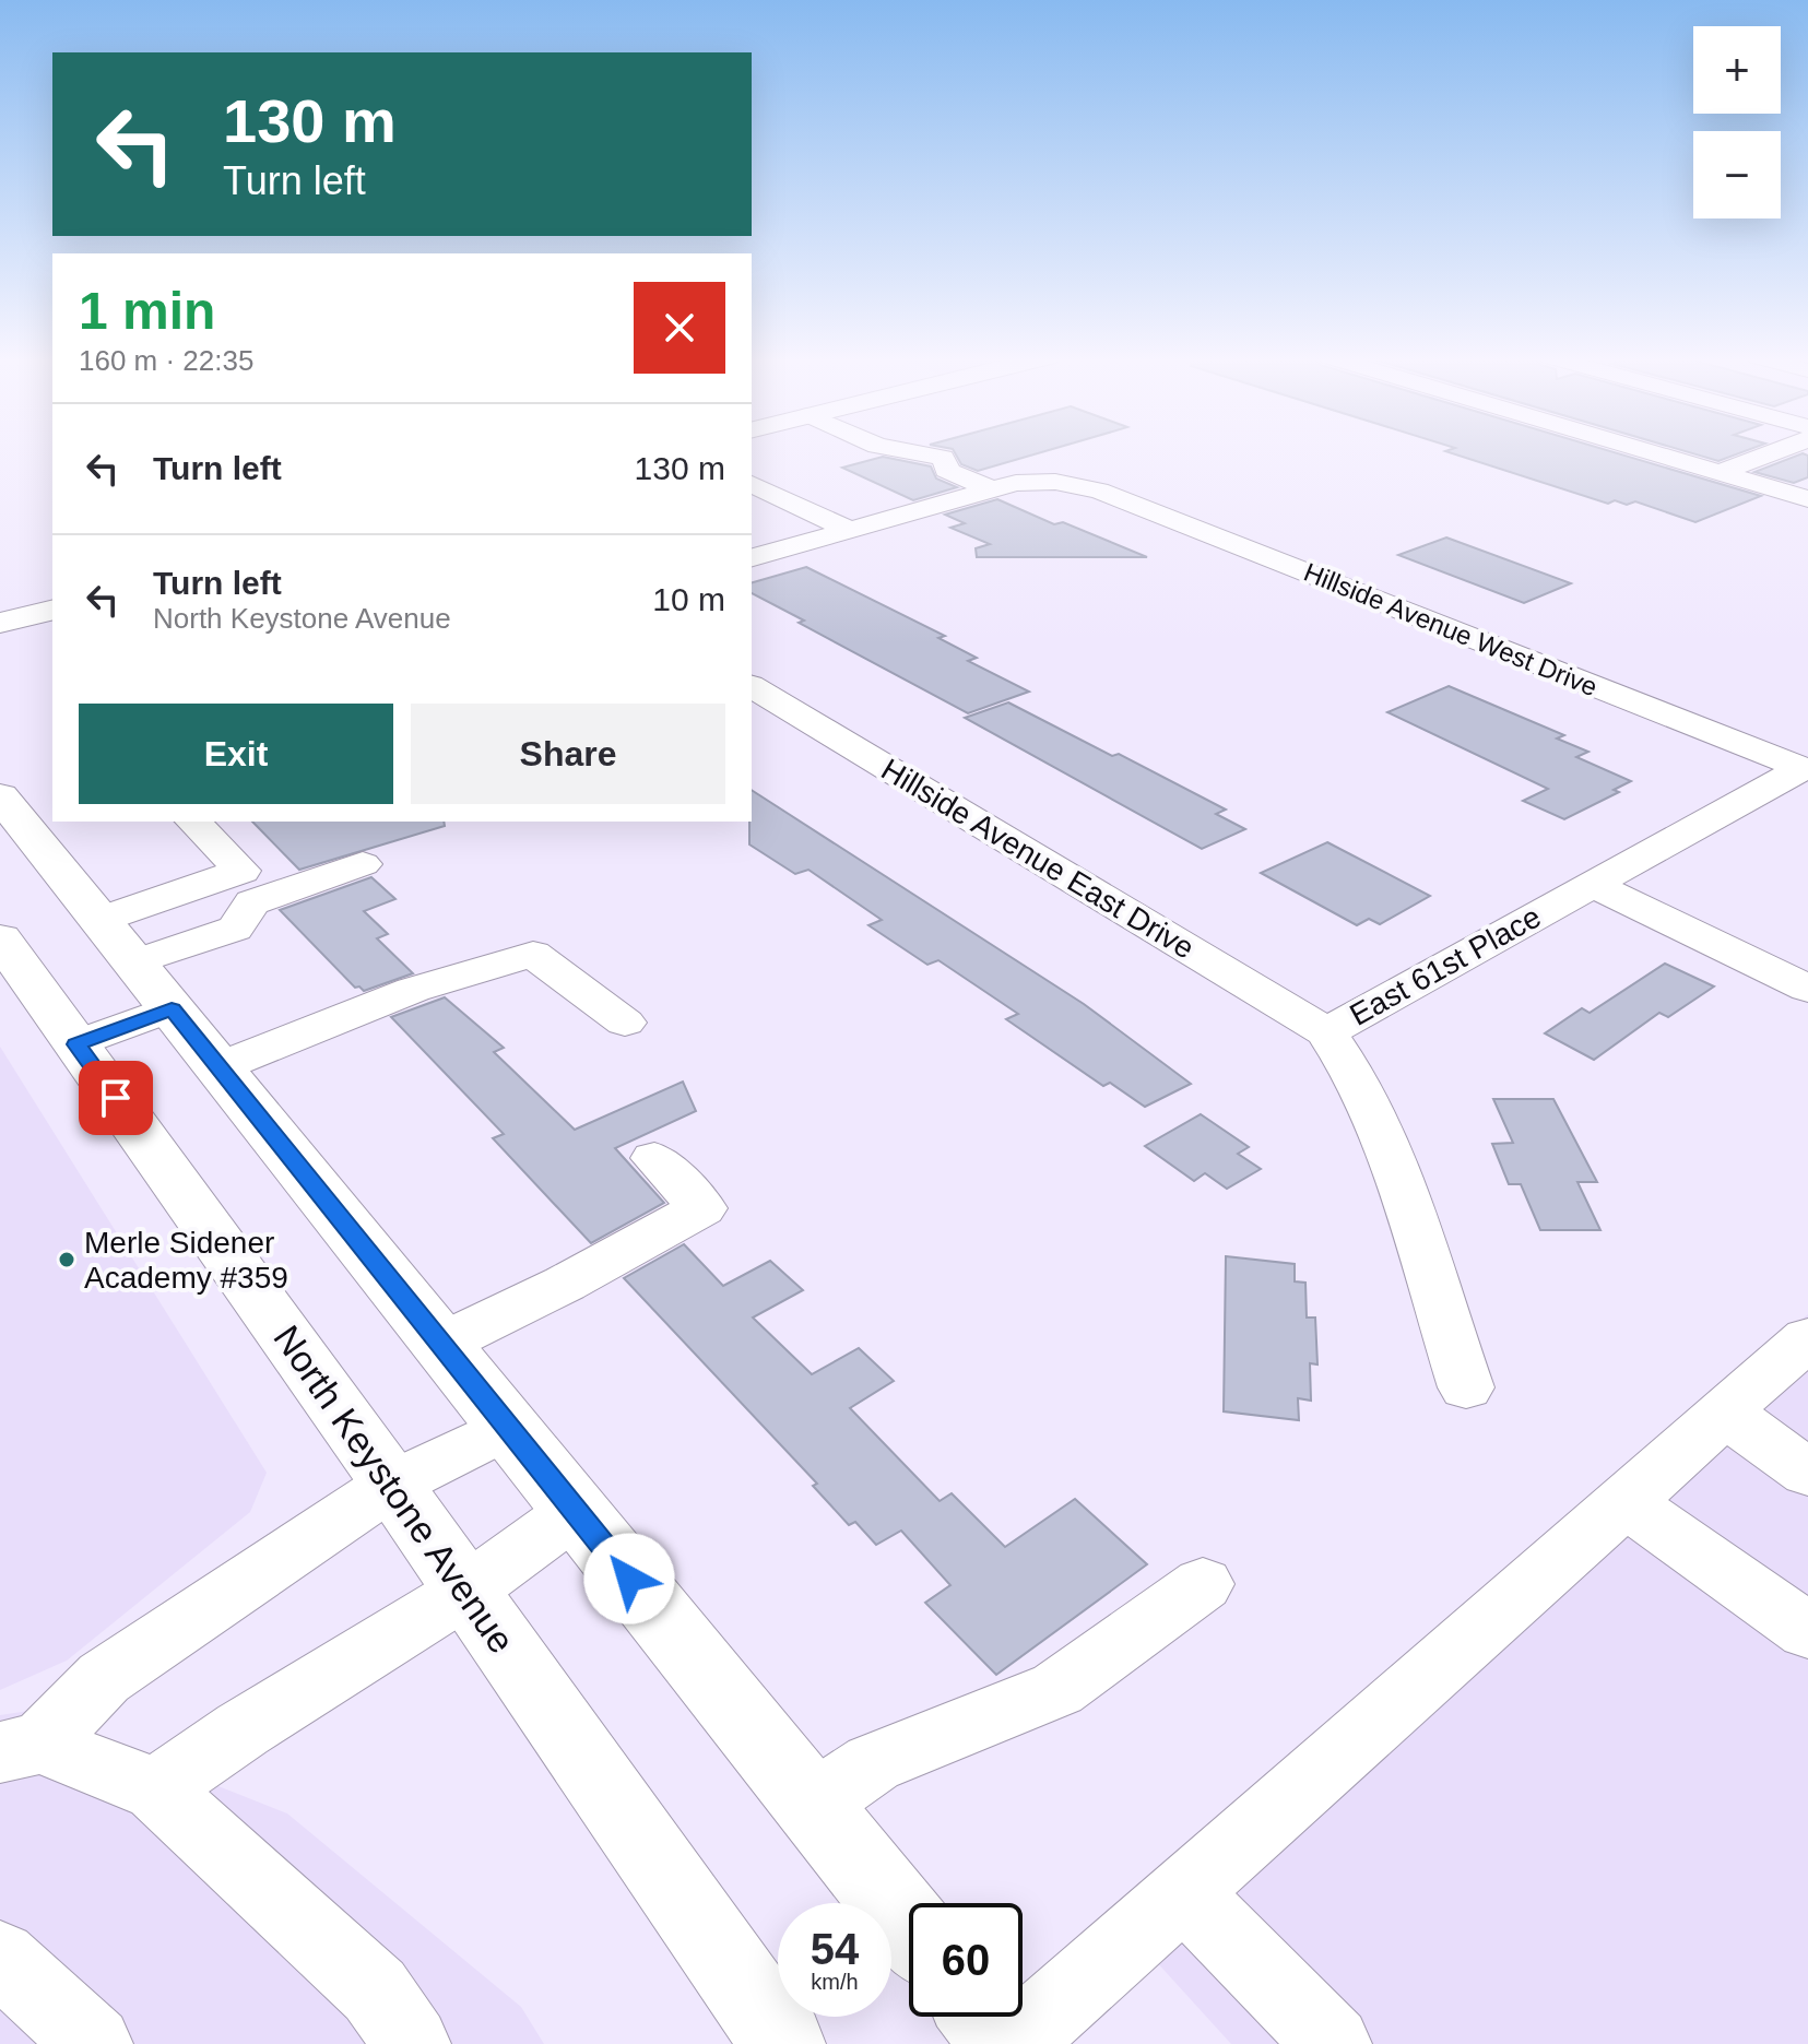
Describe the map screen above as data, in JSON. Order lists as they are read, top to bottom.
{
  "streets": {
    "main road": ["North Keystone Avenue"],
    "street": ["Hillside Avenue West Drive", "Hillside Avenue East Drive", "East 61st Place"]
  },
  "crossings": [
    ["Hillside Avenue West Drive", "East 61st Place"],
    ["Hillside Avenue East Drive", "East 61st Place"]
  ],
  "places": ["Merle Sidener Academy #359"],
  "page": {
    "map_buttons": ["+", "−"],
    "turn": ["130 m", "Turn left"],
    "heading": ["1 min", "160 m · 22:35"],
    "list": [
      {
        "name": "Turn left",
        "value": "130 m"
      },
      {
        "name": "Turn left",
        "note": "North Keystone Avenue",
        "value": "10 m"
      }
    ],
    "buttons": ["Exit", "Share"],
    "speed": "54 km/h",
    "limit": "60"
  }
}
